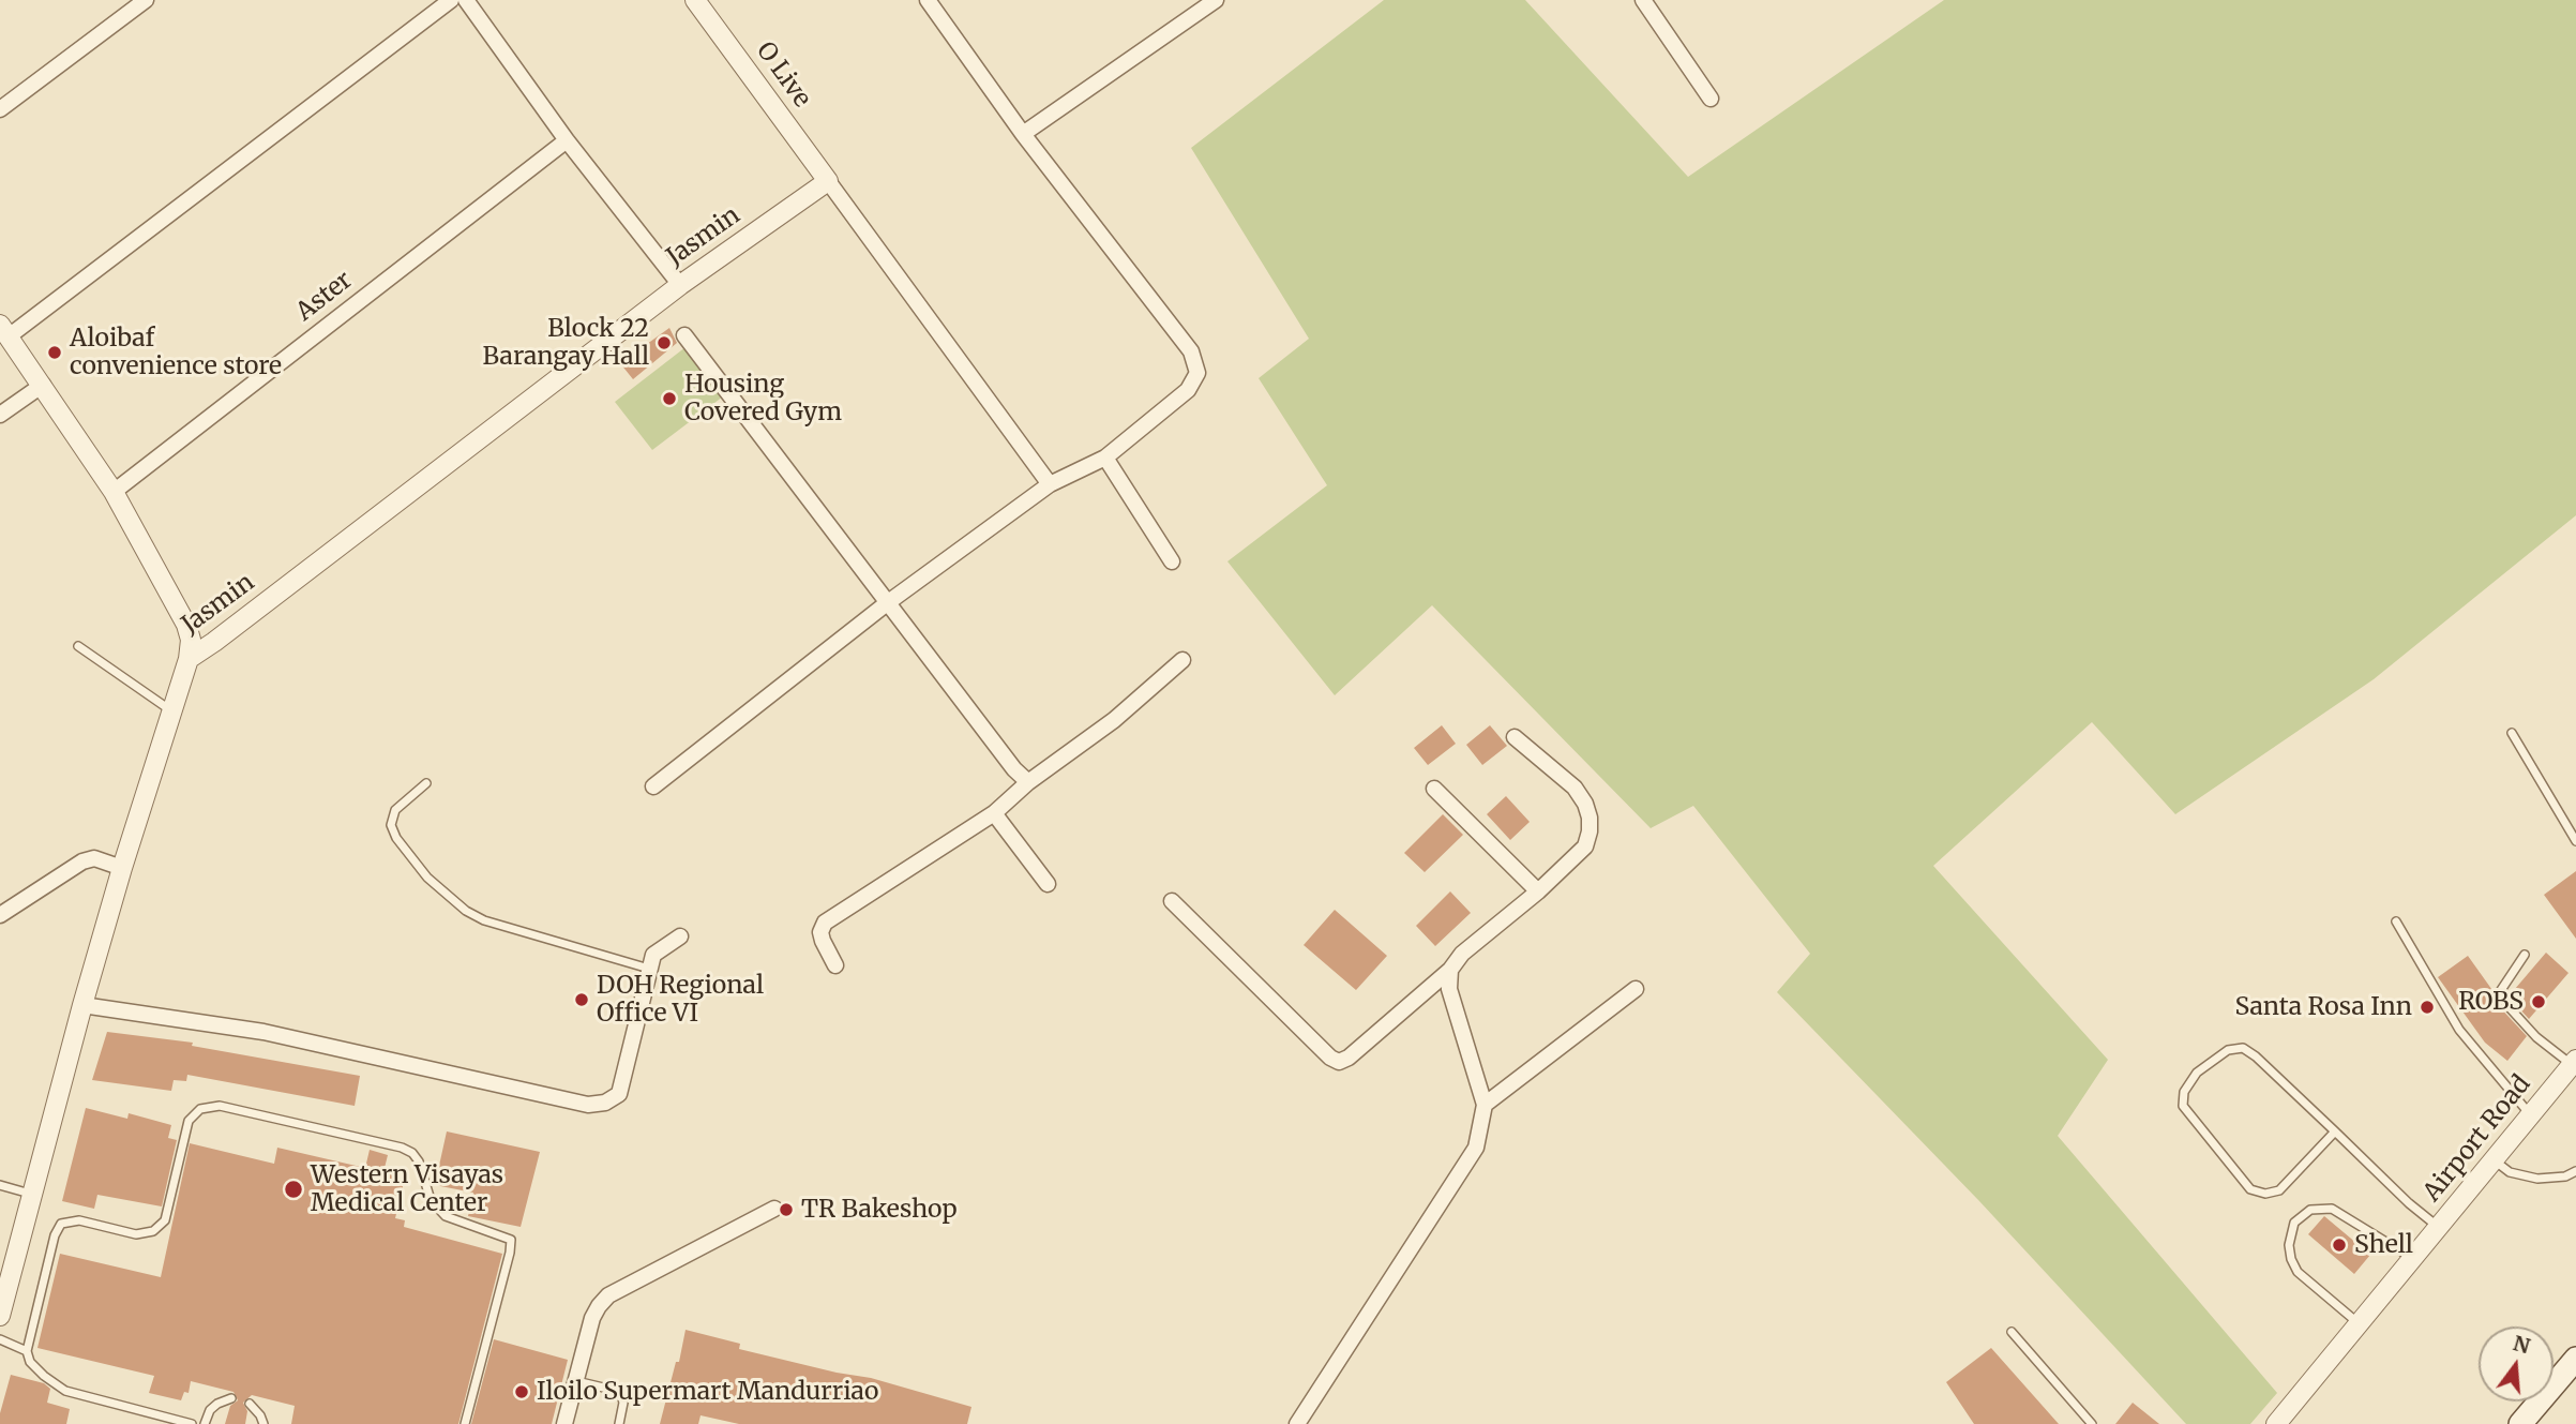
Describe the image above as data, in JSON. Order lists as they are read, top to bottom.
{
  "streets": {
    "street": [
      "O Live",
      "Jasmin",
      "Aster",
      "Airport Road"
    ]
  },
  "crossings": [
    ["O Live", "Jasmin"]
  ],
  "places": [
    "Block 22 Barangay Hall",
    "Aloibaf convenience store",
    "Housing Covered Gym",
    "DOH Regional Office VI",
    "ROBS",
    "Santa Rosa Inn",
    "Western Visayas Medical Center",
    "TR Bakeshop",
    "Shell",
    "Iloilo Supermart Mandurriao"
  ],
  "north": "top"
}
